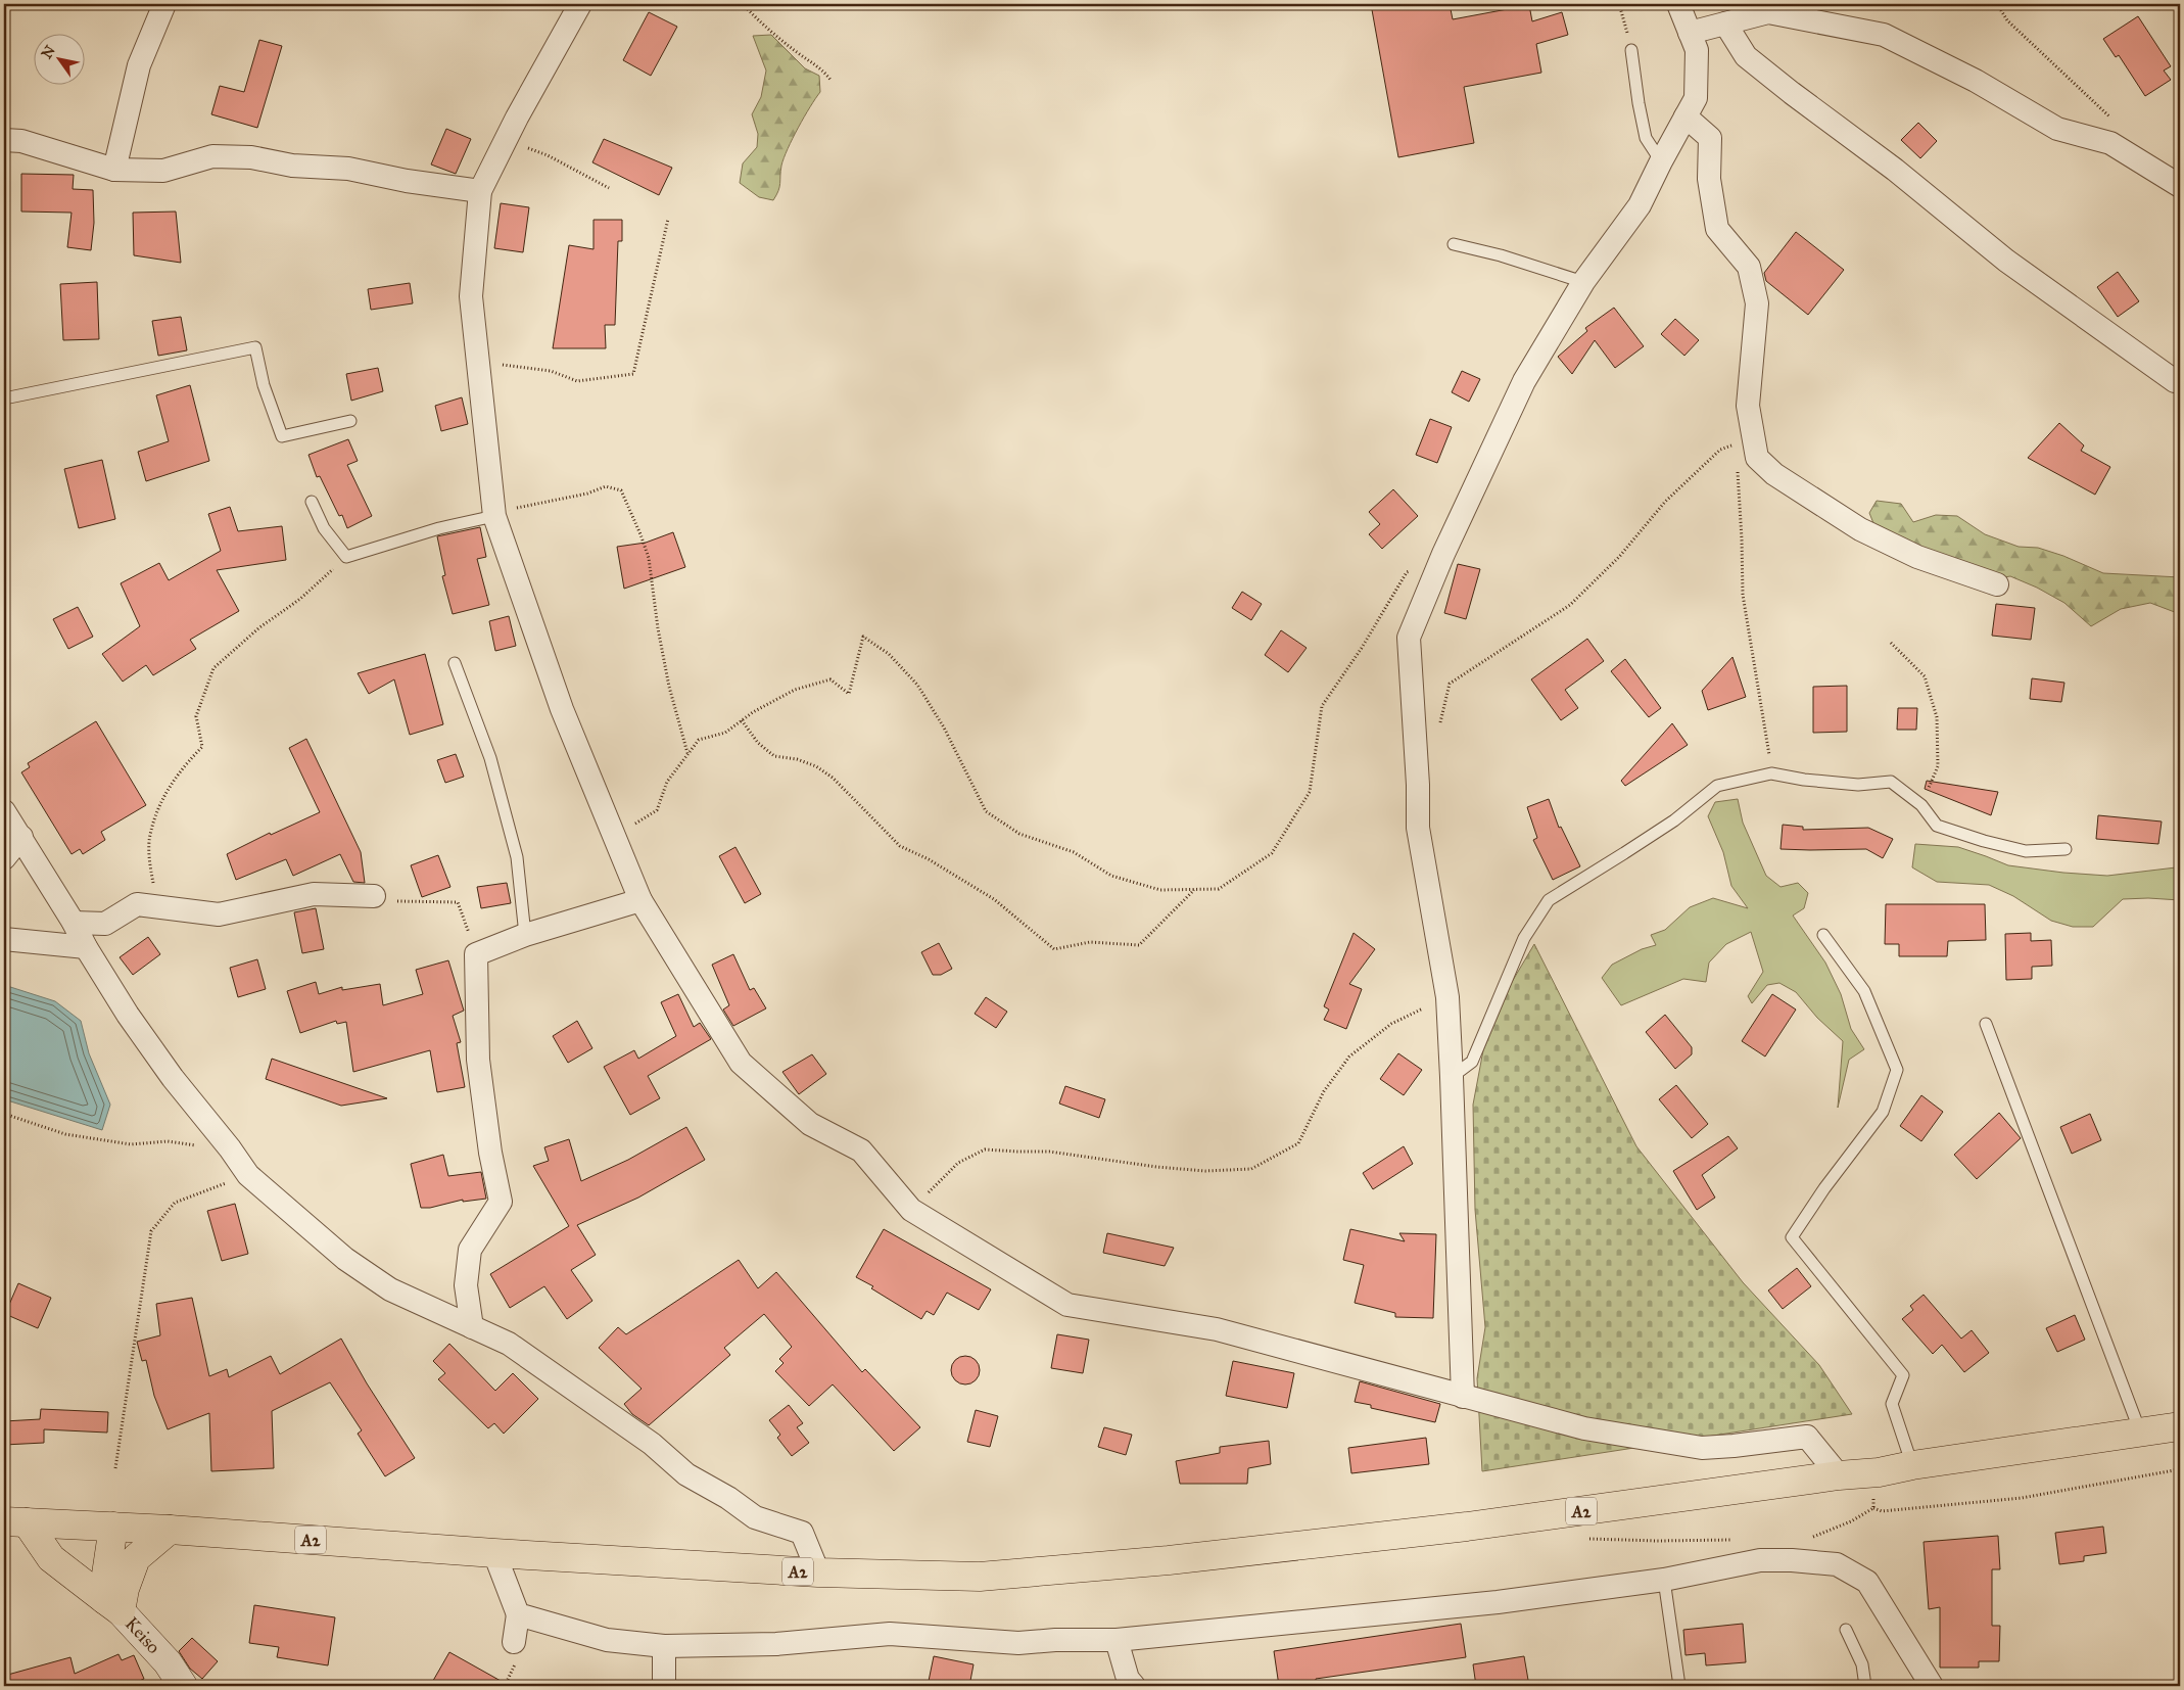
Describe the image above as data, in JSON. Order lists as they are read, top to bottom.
{
  "streets": {
    "main road": ["A2"],
    "street": ["Keiso"]
  },
  "north": "top left"
}
